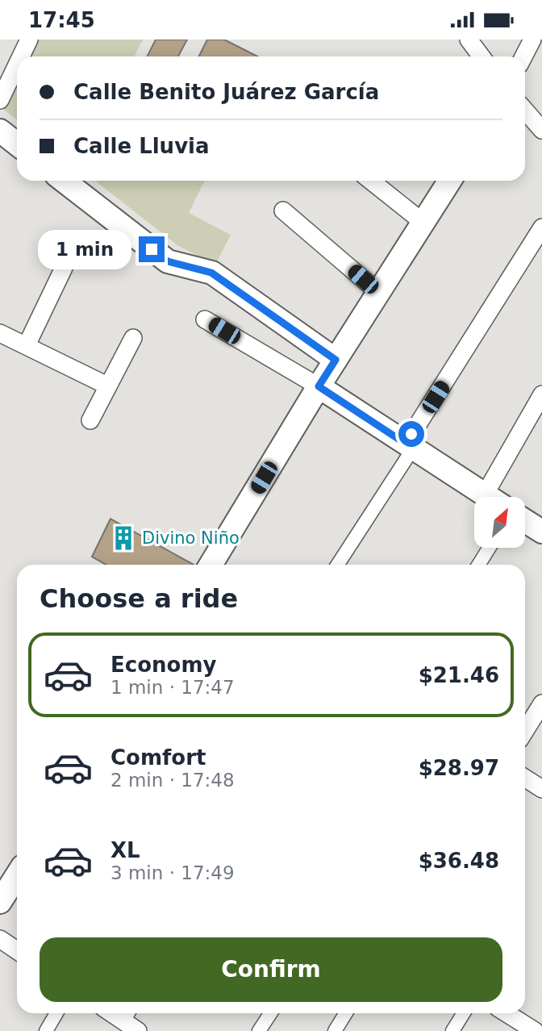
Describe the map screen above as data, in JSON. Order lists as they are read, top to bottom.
{
  "places": {
    "building": ["Divino Niño"]
  },
  "north": "top right",
  "page": {
    "status": "17:45",
    "banner": ["Calle Benito Juárez García", "Calle Lluvia"],
    "bubble": "1 min",
    "heading": "Choose a ride",
    "list": [
      {
        "name": "Economy",
        "note": "1 min · 17:47",
        "value": "$21.46"
      },
      {
        "name": "Comfort",
        "note": "2 min · 17:48",
        "value": "$28.97"
      },
      {
        "name": "XL",
        "note": "3 min · 17:49",
        "value": "$36.48"
      }
    ],
    "buttons": "Confirm"
  }
}
